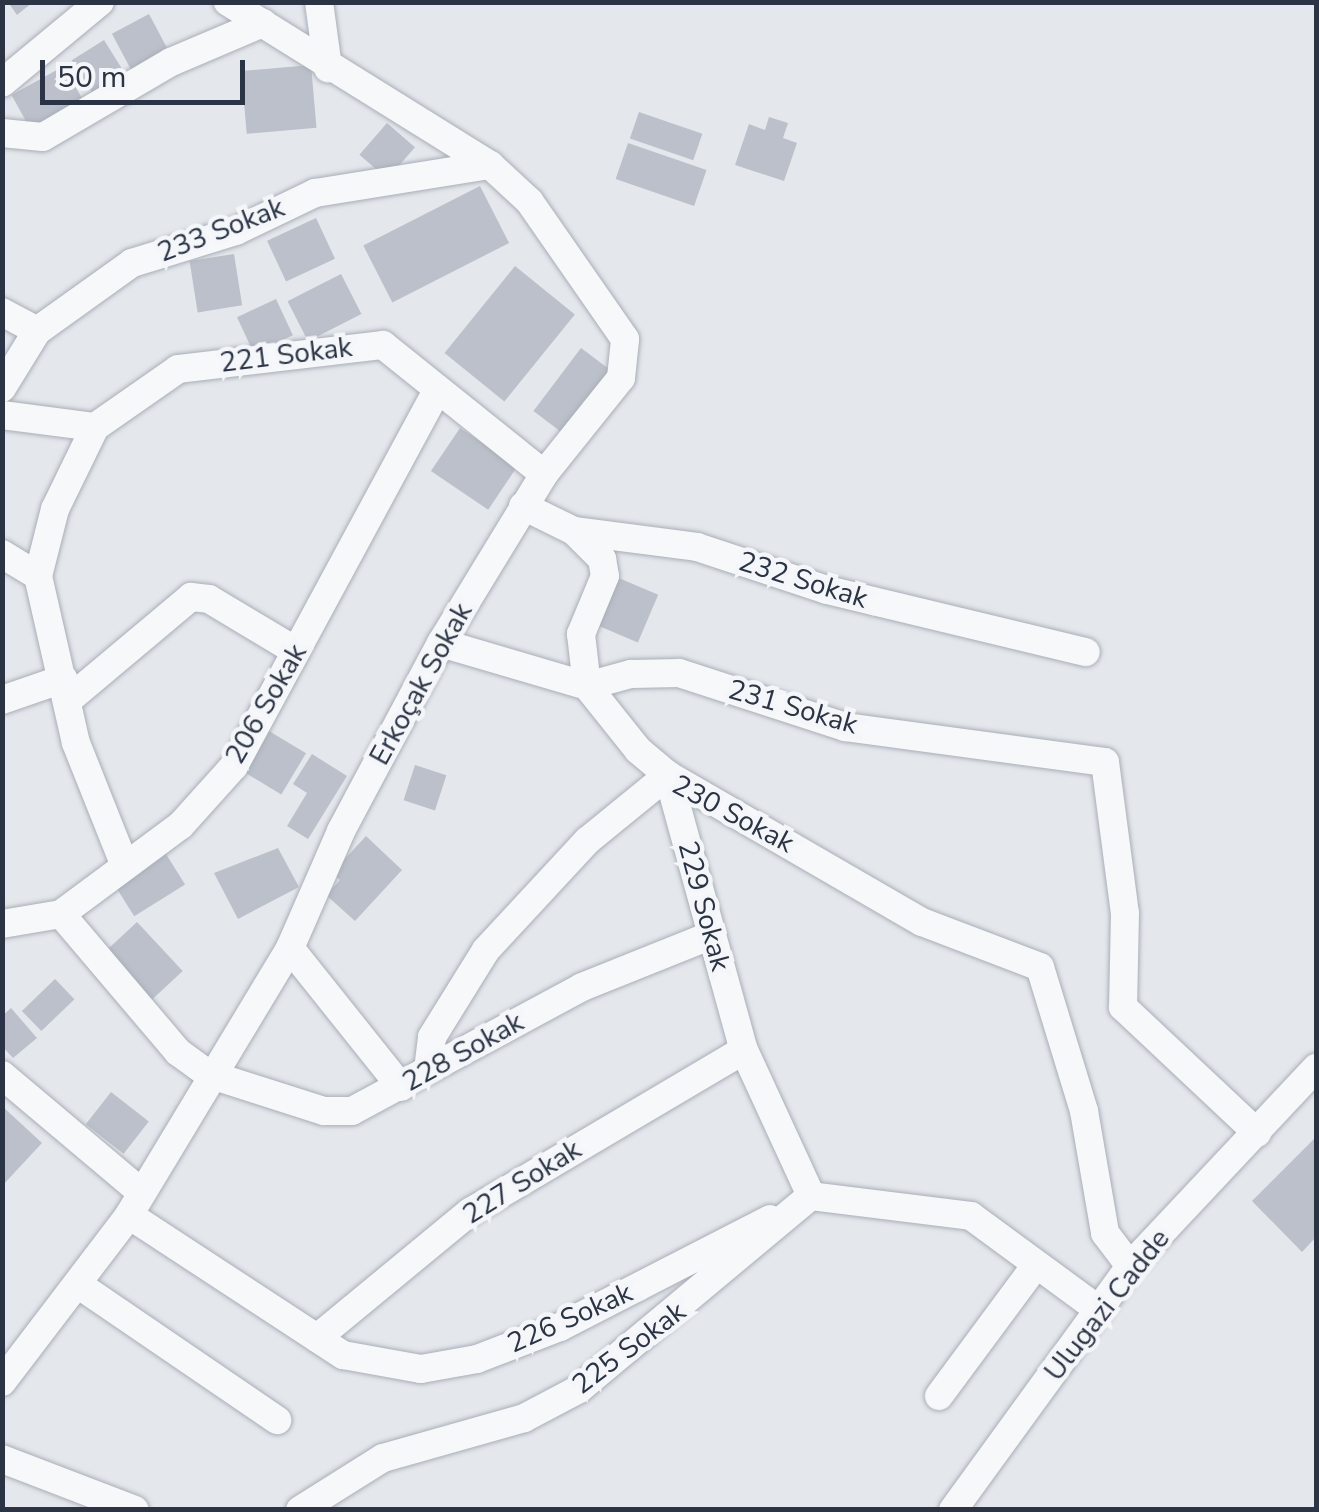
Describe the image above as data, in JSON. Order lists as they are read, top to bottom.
{
  "streets": {
    "street": [
      "233 Sokak",
      "221 Sokak",
      "232 Sokak",
      "Erkoçak Sokak",
      "206 Sokak",
      "231 Sokak",
      "230 Sokak",
      "229 Sokak",
      "228 Sokak",
      "227 Sokak",
      "Ulugazi Cadde",
      "226 Sokak",
      "225 Sokak"
    ]
  },
  "crossings": [
    ["233 Sokak", "Erkoçak Sokak"],
    ["221 Sokak", "Erkoçak Sokak"],
    ["221 Sokak", "206 Sokak"],
    ["232 Sokak", "Erkoçak Sokak"],
    ["Erkoçak Sokak", "228 Sokak"],
    ["Erkoçak Sokak", "226 Sokak"],
    ["231 Sokak", "Ulugazi Cadde"],
    ["230 Sokak", "229 Sokak"],
    ["230 Sokak", "228 Sokak"],
    ["230 Sokak", "Ulugazi Cadde"],
    ["229 Sokak", "228 Sokak"],
    ["229 Sokak", "227 Sokak"],
    ["229 Sokak", "226 Sokak"],
    ["229 Sokak", "225 Sokak"],
    ["227 Sokak", "226 Sokak"],
    ["226 Sokak", "225 Sokak"]
  ],
  "scale_bar": "50 m"
}
